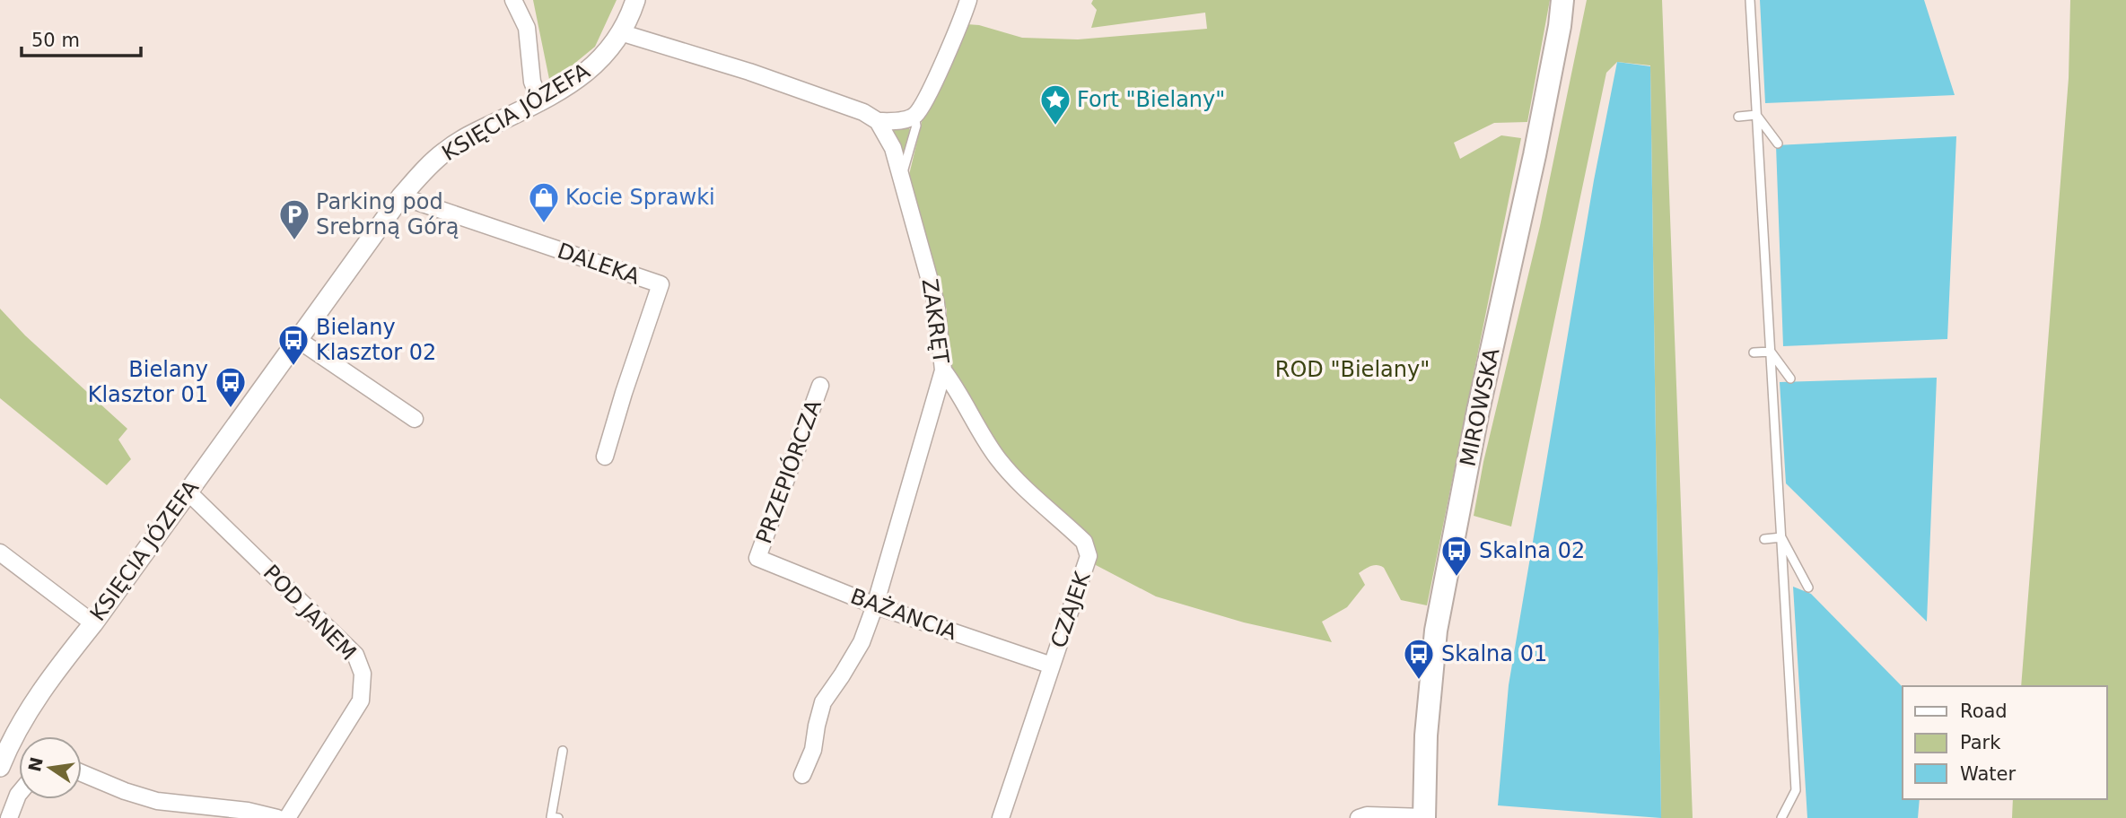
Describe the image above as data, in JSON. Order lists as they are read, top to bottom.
{
  "streets": {
    "main road": ["MIROWSKA"],
    "street": [
      "KSIĘCIA JÓZEFA",
      "DALEKA",
      "ZAKRĘT",
      "PRZEPIÓRCZA",
      "CZAJEK",
      "POD JANEM",
      "BAŻANCIA"
    ]
  },
  "crossings": [
    ["KSIĘCIA JÓZEFA", "DALEKA"],
    ["KSIĘCIA JÓZEFA", "POD JANEM"],
    ["ZAKRĘT", "CZAJEK"],
    ["ZAKRĘT", "BAŻANCIA"],
    ["PRZEPIÓRCZA", "BAŻANCIA"],
    ["CZAJEK", "BAŻANCIA"]
  ],
  "parks": ["ROD \"Bielany\""],
  "places": {
    "place": ["Fort \"Bielany\""],
    "shop": ["Kocie Sprawki"],
    "parking": ["Parking pod Srebrną Górą"],
    "bus stop": [
      "Bielany Klasztor 02",
      "Bielany Klasztor 01",
      "Skalna 02",
      "Skalna 01"
    ]
  },
  "legend": ["Road", "Park", "Water"],
  "scale_bar": "50 m",
  "north": "left"
}
